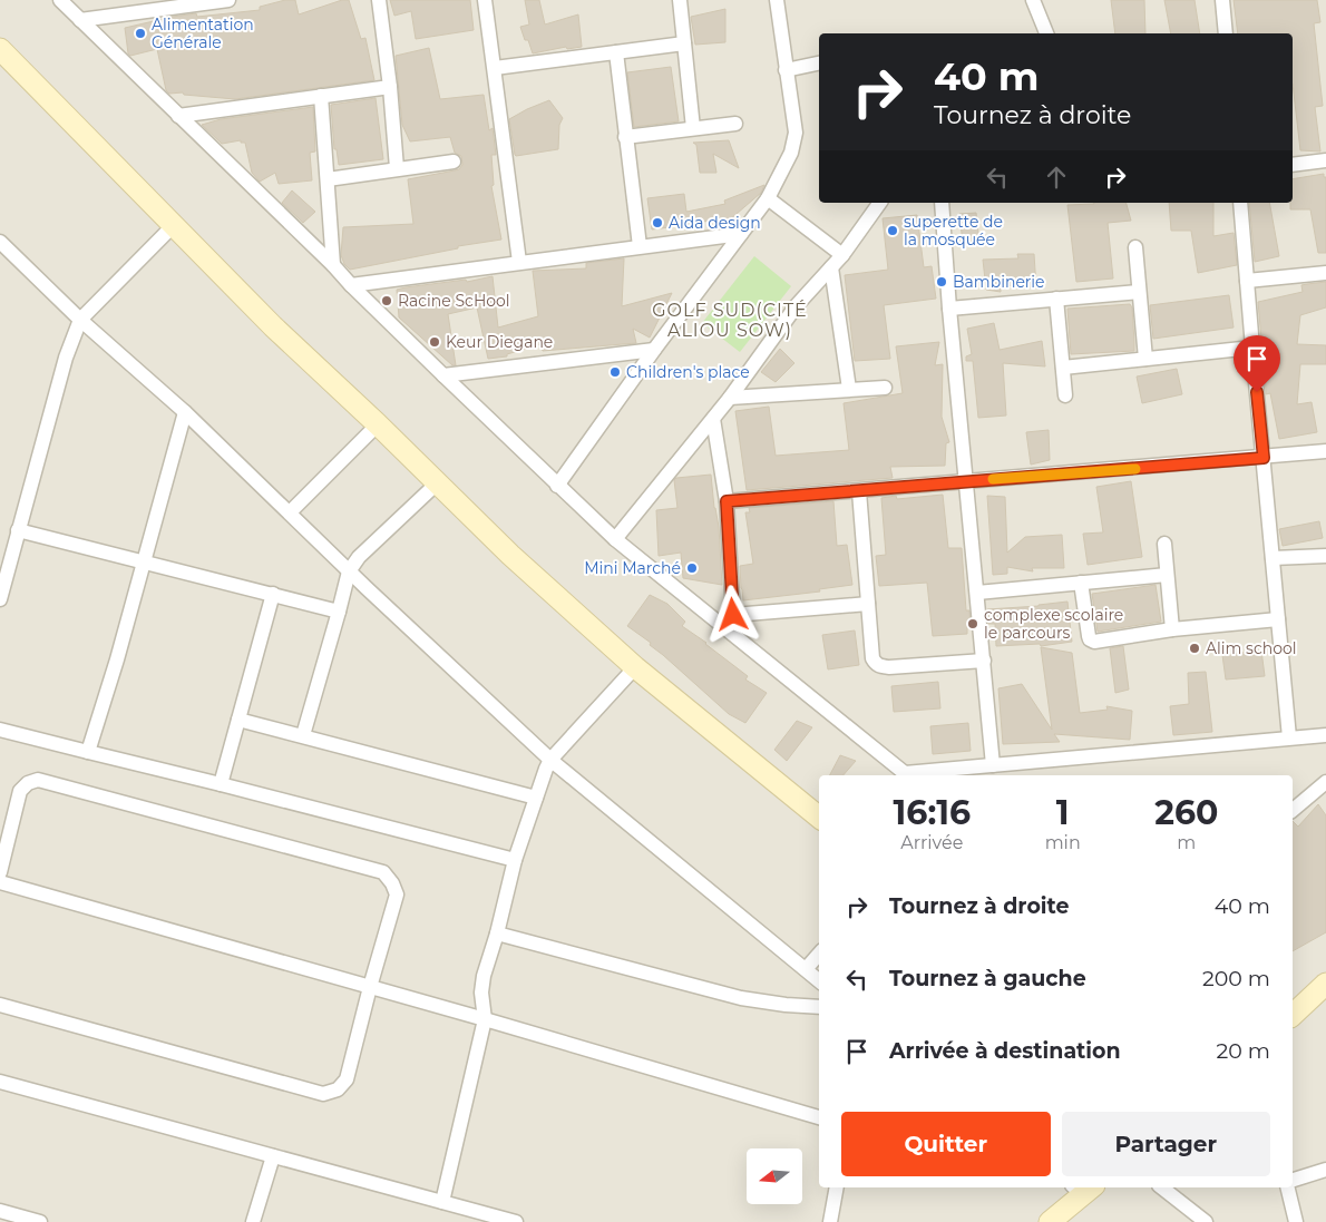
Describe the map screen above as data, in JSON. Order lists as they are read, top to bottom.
{
  "districts": ["GOLF SUD(CITÉ ALIOU SOW)"],
  "places": [
    "Alimentation Générale",
    "Aida design",
    "superette de la mosquée",
    "Bambinerie",
    "Racine ScHool",
    "Keur Diegane",
    "Children's place",
    "Mini Marché",
    "complexe scolaire le parcours",
    "Alim school"
  ],
  "north": "left",
  "page": {
    "turn": ["40 m", "Tournez à droite"],
    "eta": [
      "16:16",
      "Arrivée",
      "1",
      "min",
      "260",
      "m"
    ],
    "list": [
      {
        "name": "Tournez à droite",
        "value": "40 m"
      },
      {
        "name": "Tournez à gauche",
        "value": "200 m"
      },
      {
        "name": "Arrivée à destination",
        "value": "20 m"
      }
    ],
    "buttons": ["Quitter", "Partager"]
  }
}
